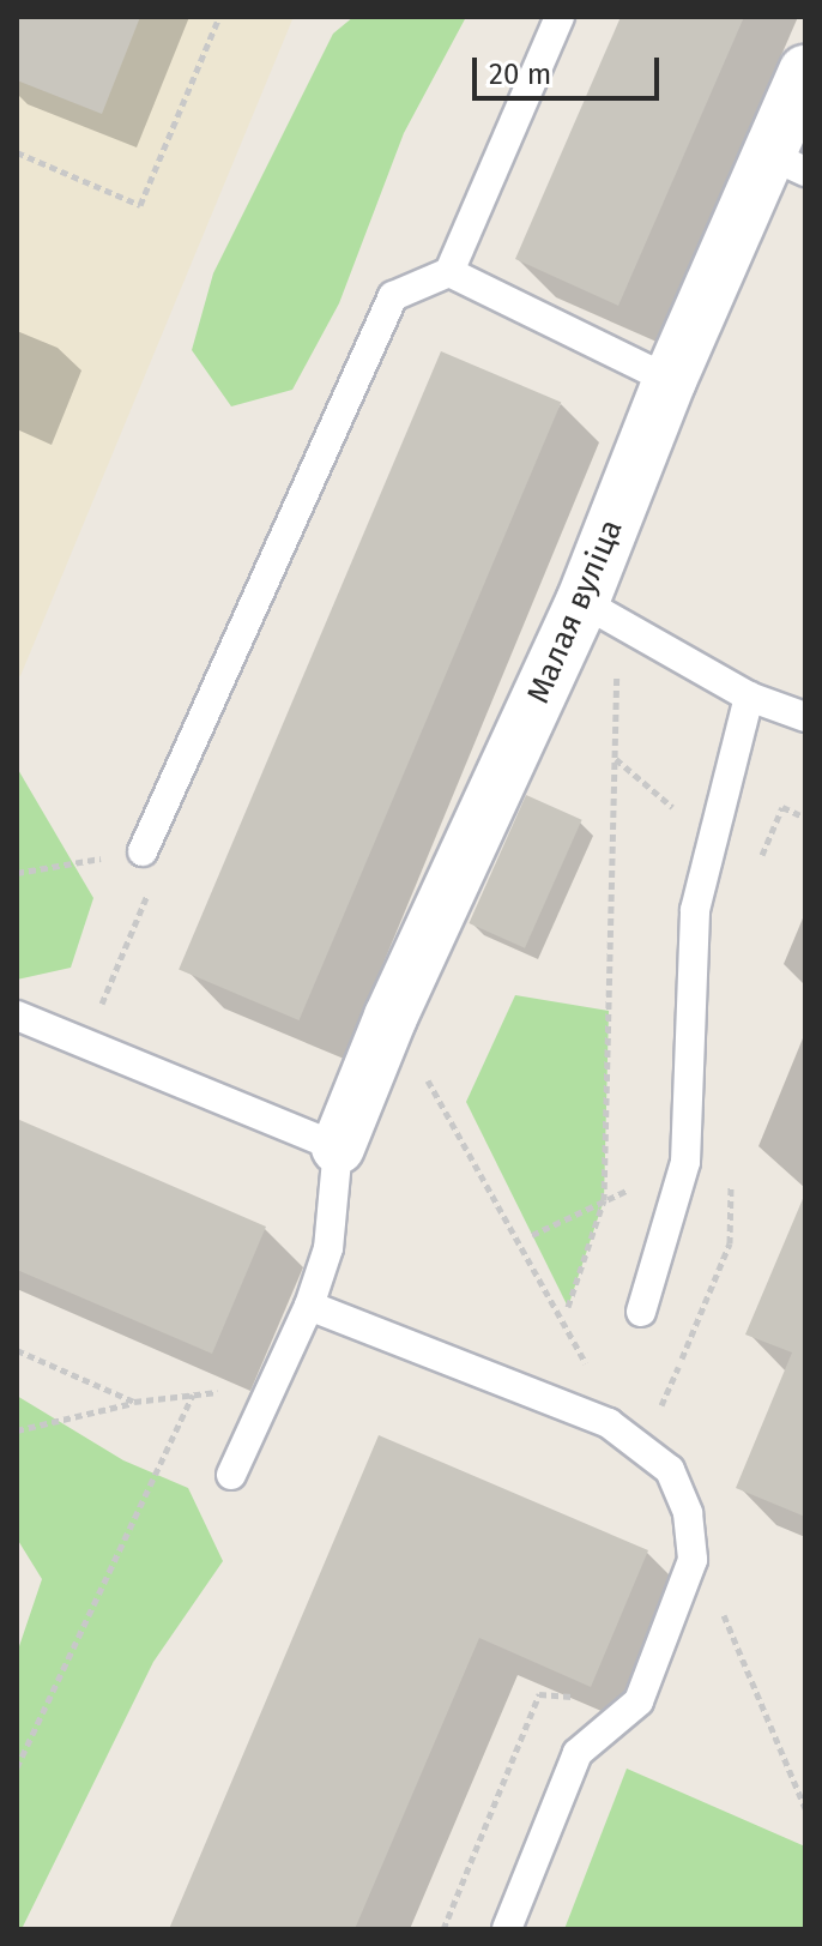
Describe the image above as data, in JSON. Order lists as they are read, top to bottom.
{
  "streets": {
    "street": ["Малая вуліца"]
  },
  "scale_bar": "20 m"
}
